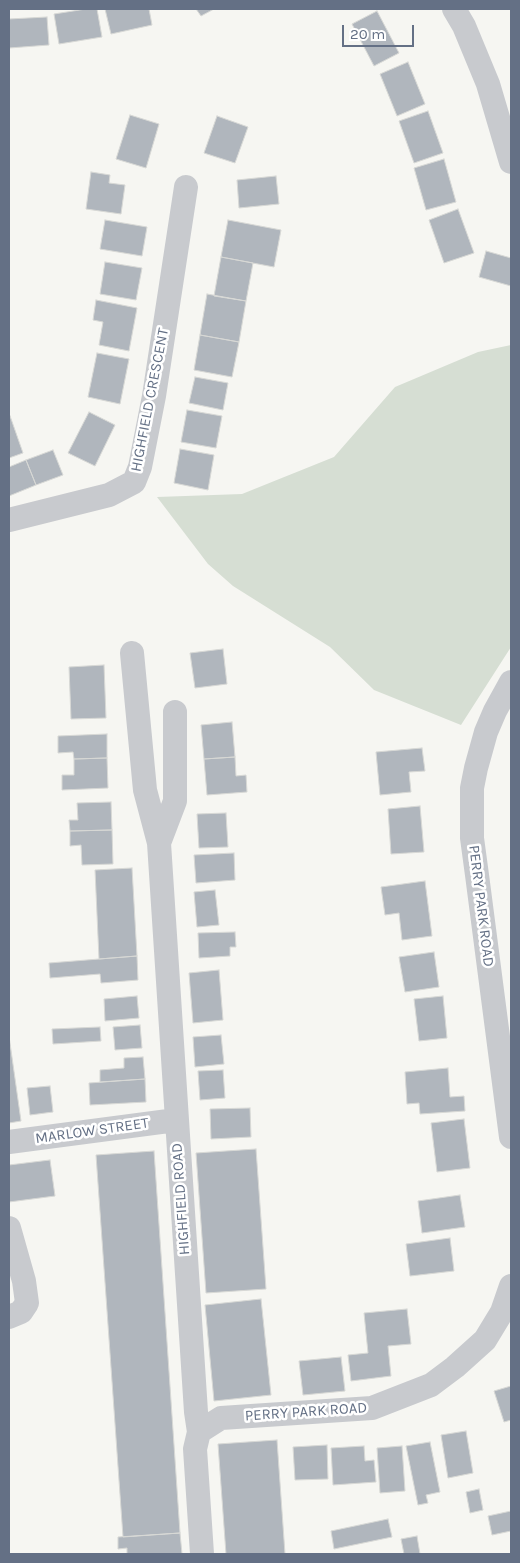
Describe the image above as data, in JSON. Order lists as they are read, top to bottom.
{
  "streets": {
    "street": [
      "HIGHFIELD CRESCENT",
      "PERRY PARK ROAD",
      "MARLOW STREET",
      "HIGHFIELD ROAD"
    ]
  },
  "crossings": [
    ["PERRY PARK ROAD", "HIGHFIELD ROAD"],
    ["MARLOW STREET", "HIGHFIELD ROAD"]
  ],
  "scale_bar": "20 m"
}
